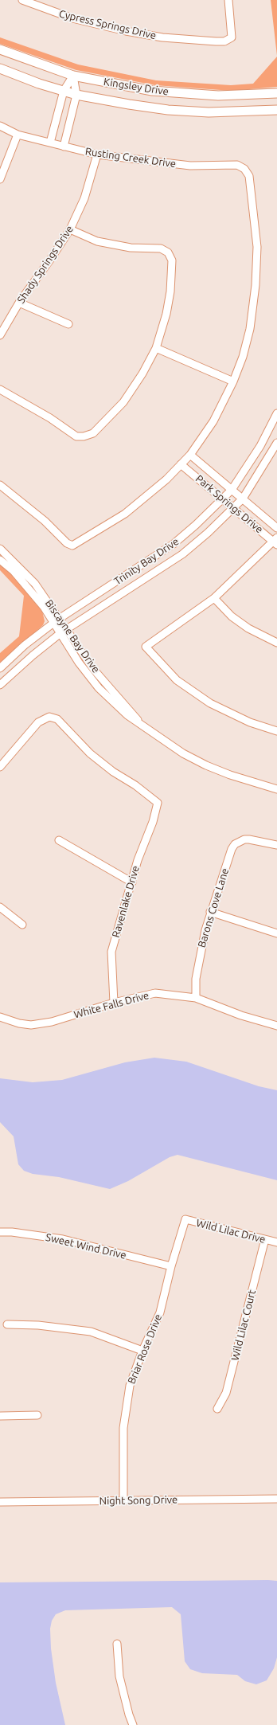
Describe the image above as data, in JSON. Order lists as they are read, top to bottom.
{
  "streets": {
    "main road": ["Kingsley Drive"],
    "street": [
      "Cypress Springs Drive",
      "Rusting Creek Drive",
      "Shady Springs Drive",
      "Park Springs Drive",
      "Trinity Bay Drive",
      "Biscayne Bay Drive",
      "Ravenlake Drive",
      "Barons Cove Lane",
      "White Falls Drive",
      "Wild Lilac Drive",
      "Sweet Wind Drive",
      "Wild Lilac Court",
      "Briar Rose Drive",
      "Night Song Drive"
    ]
  },
  "crossings": [
    ["Rusting Creek Drive", "Shady Springs Drive"],
    ["Park Springs Drive", "Trinity Bay Drive"],
    ["Trinity Bay Drive", "Biscayne Bay Drive"],
    ["Ravenlake Drive", "White Falls Drive"],
    ["Barons Cove Lane", "White Falls Drive"],
    ["Wild Lilac Drive", "Wild Lilac Court"],
    ["Wild Lilac Drive", "Briar Rose Drive"],
    ["Sweet Wind Drive", "Briar Rose Drive"],
    ["Briar Rose Drive", "Night Song Drive"]
  ]
}
